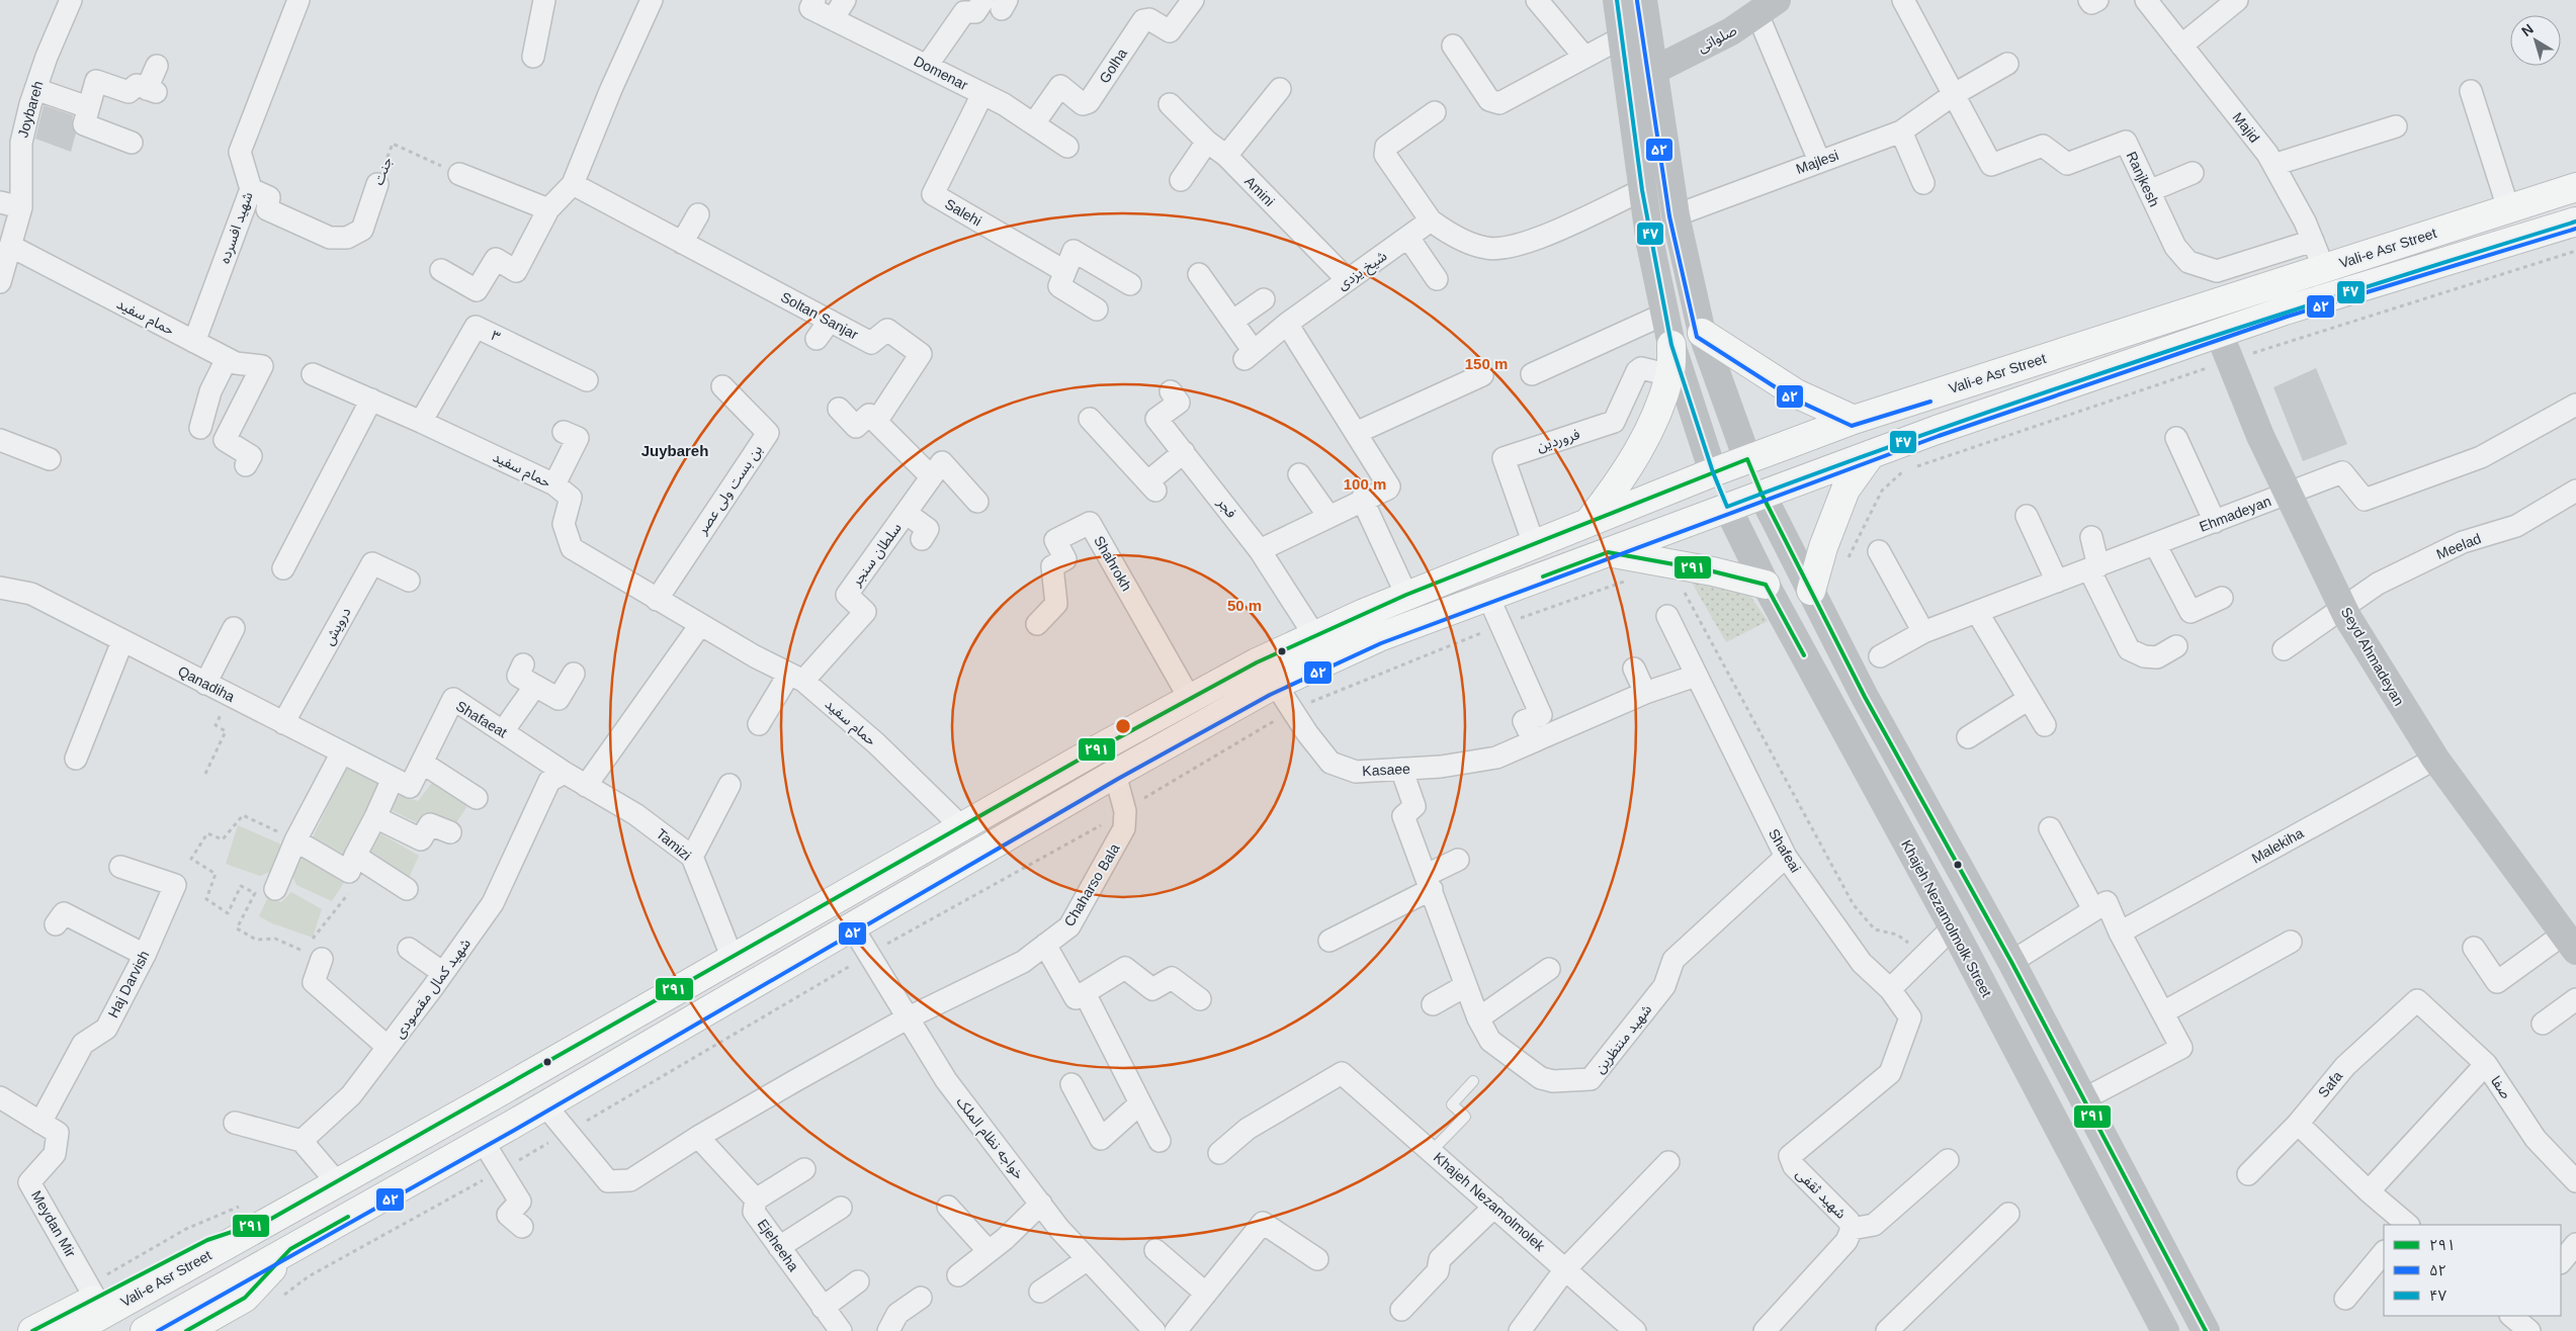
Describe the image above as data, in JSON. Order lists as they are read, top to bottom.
{
  "streets": {
    "main road": [
      "صلواتی",
      "Vali-e Asr Street",
      "Seyd Ahmadeyan",
      "Khajeh Nezamolmolk Street"
    ],
    "street": [
      "Golha",
      "Domenar",
      "Joybareh",
      "Majid",
      "Majlesi",
      "جنت",
      "Ranjkesh",
      "Amini",
      "Salehi",
      "شهید افسرده",
      "شیخ یزدی",
      "Soltan Sanjar",
      "حمام سفید",
      "۳",
      "فروردین",
      "بن بست ولی عصر",
      "فجر",
      "Ehmadeyan",
      "Meelad",
      "سلطان سنجر",
      "Shahrokh",
      "درویش",
      "Qanadiha",
      "Shafaeat",
      "Kasaee",
      "Tamizi",
      "Malekiha",
      "Shafeai",
      "Chaharso Bala",
      "Haj Darvish",
      "شهید کمال مقصودی",
      "شهید منتظرین",
      "Safa",
      "صفا",
      "خواجه نظام الملک",
      "شهید ثقفی",
      "Khajeh Nezamolmolek",
      "Meydan Mir",
      "Ejeheeha"
    ]
  },
  "crossings": [
    ["Golha", "Domenar"],
    ["Domenar", "Salehi"],
    ["Joybareh", "حمام سفید"],
    ["Majid", "Ranjkesh"],
    ["Majid", "Vali-e Asr Street"],
    ["Majlesi", "Ranjkesh"],
    ["جنت", "شهید افسرده"],
    ["Amini", "شیخ یزدی"],
    ["شهید افسرده", "حمام سفید"],
    ["Vali-e Asr Street", "حمام سفید"],
    ["Vali-e Asr Street", "فروردین"],
    ["Vali-e Asr Street", "فجر"],
    ["Vali-e Asr Street", "Shahrokh"],
    ["Vali-e Asr Street", "Seyd Ahmadeyan"],
    ["Vali-e Asr Street", "Kasaee"],
    ["Vali-e Asr Street", "Tamizi"],
    ["Vali-e Asr Street", "Khajeh Nezamolmolk Street"],
    ["Vali-e Asr Street", "خواجه نظام الملک"],
    ["حمام سفید", "۳"],
    ["حمام سفید", "بن بست ولی عصر"],
    ["حمام سفید", "سلطان سنجر"],
    ["Ehmadeyan", "Seyd Ahmadeyan"],
    ["Meelad", "Seyd Ahmadeyan"],
    ["درویش", "Qanadiha"],
    ["Seyd Ahmadeyan", "Malekiha"],
    ["Qanadiha", "Shafaeat"],
    ["Shafaeat", "Tamizi"],
    ["Shafaeat", "شهید کمال مقصودی"],
    ["Kasaee", "Shafeai"],
    ["Kasaee", "شهید منتظرین"],
    ["Tamizi", "شهید کمال مقصودی"],
    ["Shafeai", "شهید منتظرین"],
    ["Shafeai", "شهید ثقفی"],
    ["Chaharso Bala", "خواجه نظام الملک"],
    ["Haj Darvish", "Meydan Mir"],
    ["Safa", "صفا"]
  ],
  "districts": ["Juybareh"],
  "lines": ["transit line ۴۷", "transit line ۵۲", "transit line ۲۹۱"],
  "legend": ["۲۹۱", "۵۲", "۴۷"],
  "north": "top left",
  "rings": ["150 m", "100 m", "50 m"]
}
